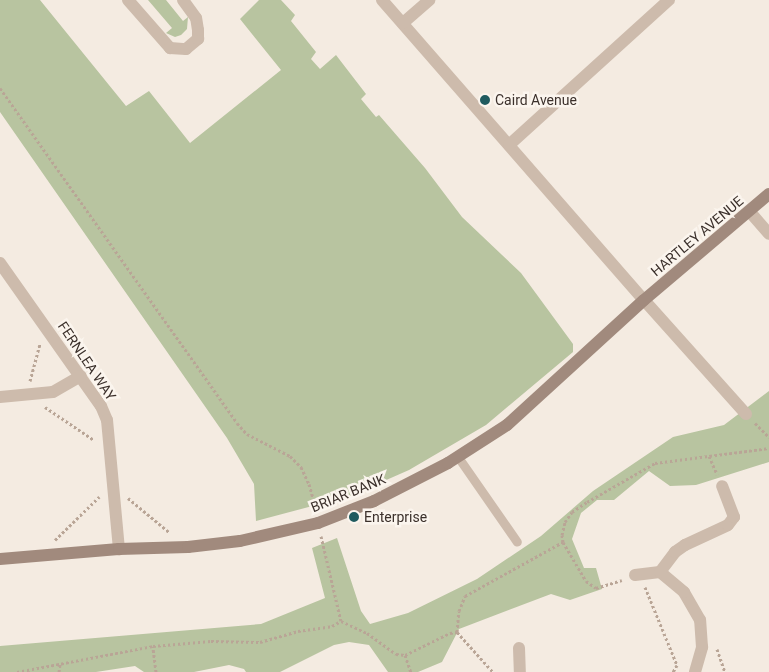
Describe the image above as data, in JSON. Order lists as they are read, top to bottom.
{
  "streets": {
    "street": ["HARTLEY AVENUE", "FERNLEA WAY", "BRIAR BANK"]
  },
  "crossings": [
    ["HARTLEY AVENUE", "BRIAR BANK"],
    ["FERNLEA WAY", "BRIAR BANK"]
  ],
  "places": ["Caird Avenue", "Enterprise"]
}
